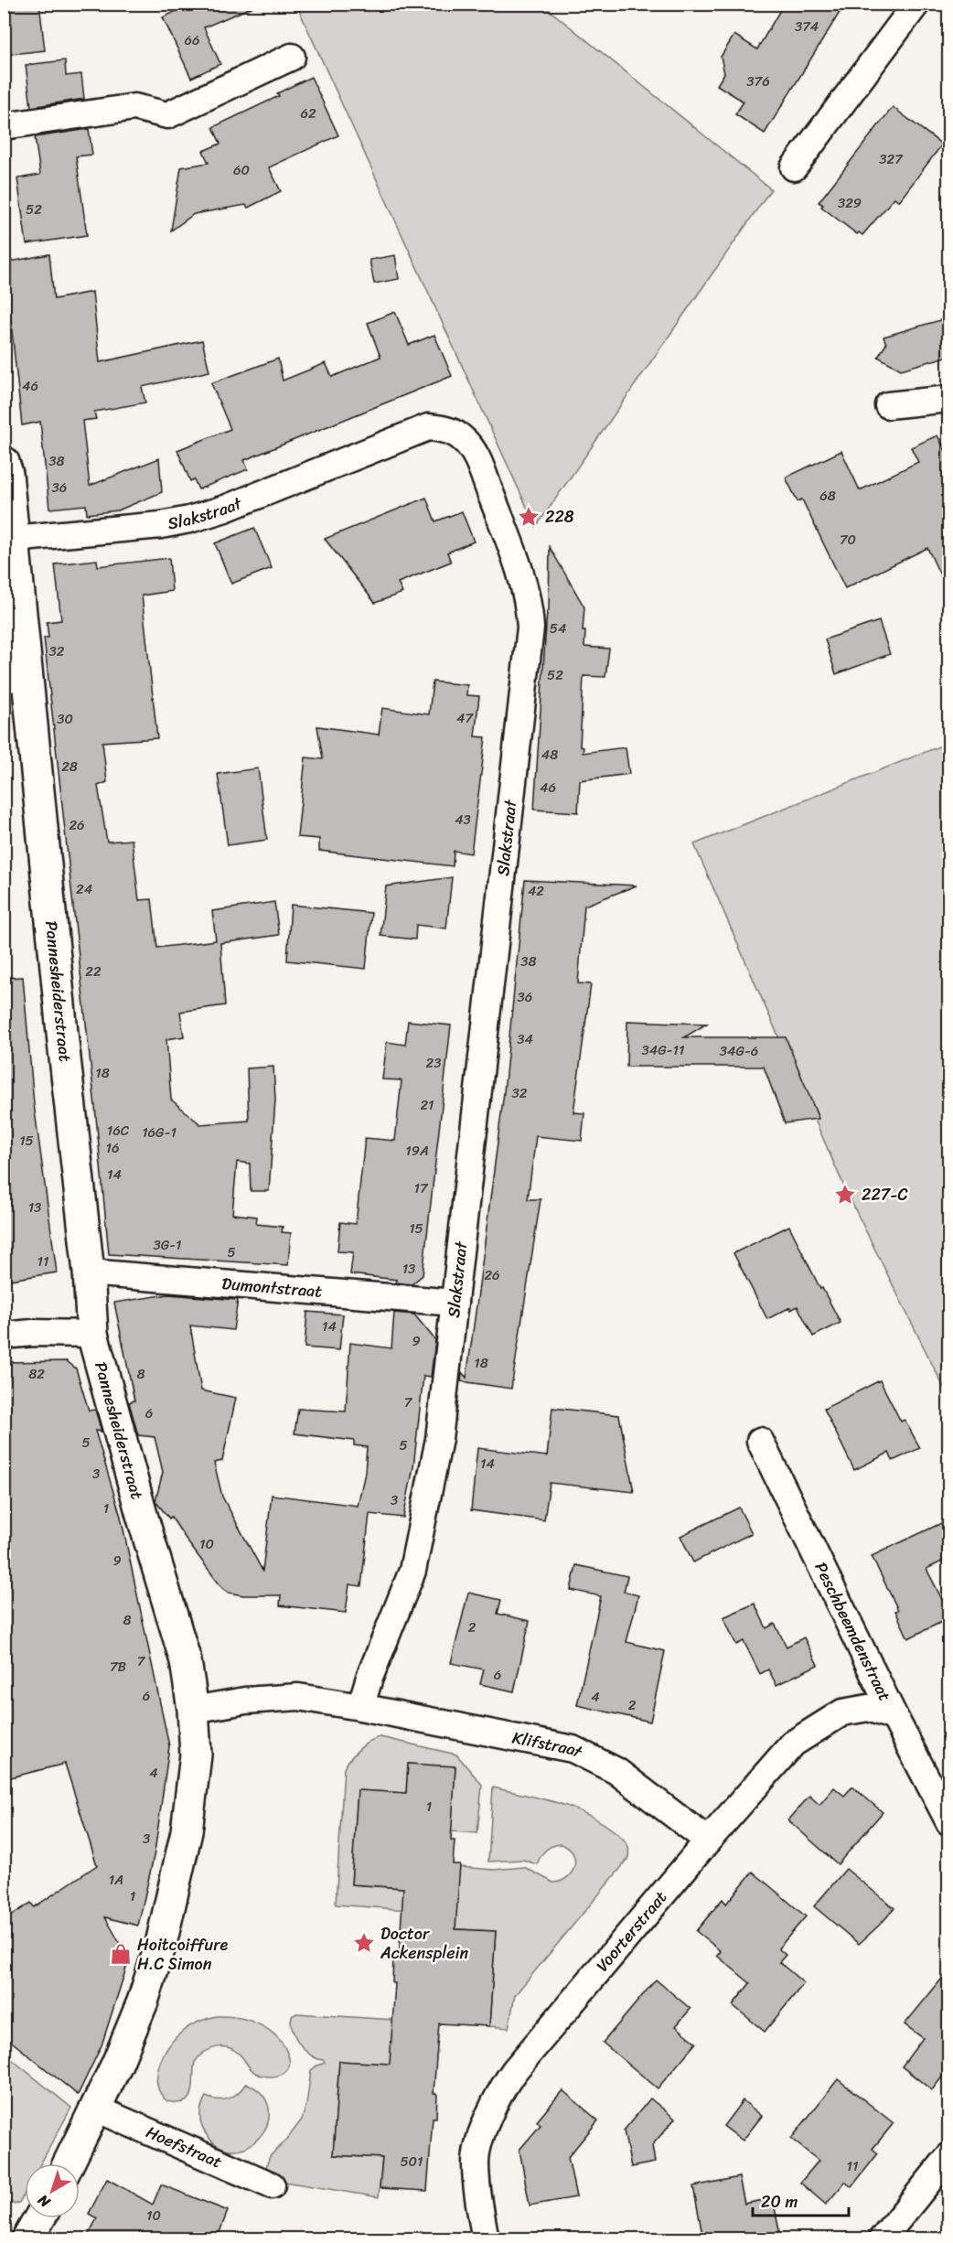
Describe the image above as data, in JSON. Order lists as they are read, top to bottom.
{
  "streets": {
    "street": [
      "Slakstraat",
      "Pannesheiderstraat",
      "Dumontstraat",
      "Peschbeemdenstraat",
      "Klifstraat",
      "Voorterstraat",
      "Hoefstraat"
    ]
  },
  "crossings": [
    ["Slakstraat", "Pannesheiderstraat"],
    ["Slakstraat", "Dumontstraat"],
    ["Slakstraat", "Klifstraat"],
    ["Pannesheiderstraat", "Dumontstraat"],
    ["Peschbeemdenstraat", "Voorterstraat"],
    ["Klifstraat", "Voorterstraat"]
  ],
  "places": {
    "place": ["228", "227-C", "Doctor Ackensplein"],
    "shop": ["Hoitcoiffure H.C Simon"]
  },
  "house_numbers": [
    "374",
    "66",
    "376",
    "62",
    "327",
    "60",
    "329",
    "52",
    "46",
    "38",
    "36",
    "68",
    "70",
    "54",
    "32",
    "52",
    "47",
    "30",
    "48",
    "28",
    "46",
    "43",
    "26",
    "24",
    "42",
    "38",
    "22",
    "36",
    "34",
    "34G-11",
    "34G-6",
    "23",
    "18",
    "32",
    "21",
    "16C",
    "16G-1",
    "15",
    "16",
    "19A",
    "14",
    "17",
    "13",
    "15",
    "3G-1",
    "5",
    "11",
    "13",
    "26",
    "14",
    "9",
    "18",
    "82",
    "8",
    "7",
    "6",
    "5",
    "5",
    "14",
    "3",
    "3",
    "1",
    "10",
    "9",
    "8",
    "2",
    "7",
    "7B",
    "6",
    "6",
    "4",
    "2",
    "4",
    "1",
    "3",
    "1A",
    "1",
    "501",
    "11",
    "10"
  ],
  "scale_bar": "20 m",
  "north": "bottom left"
}
